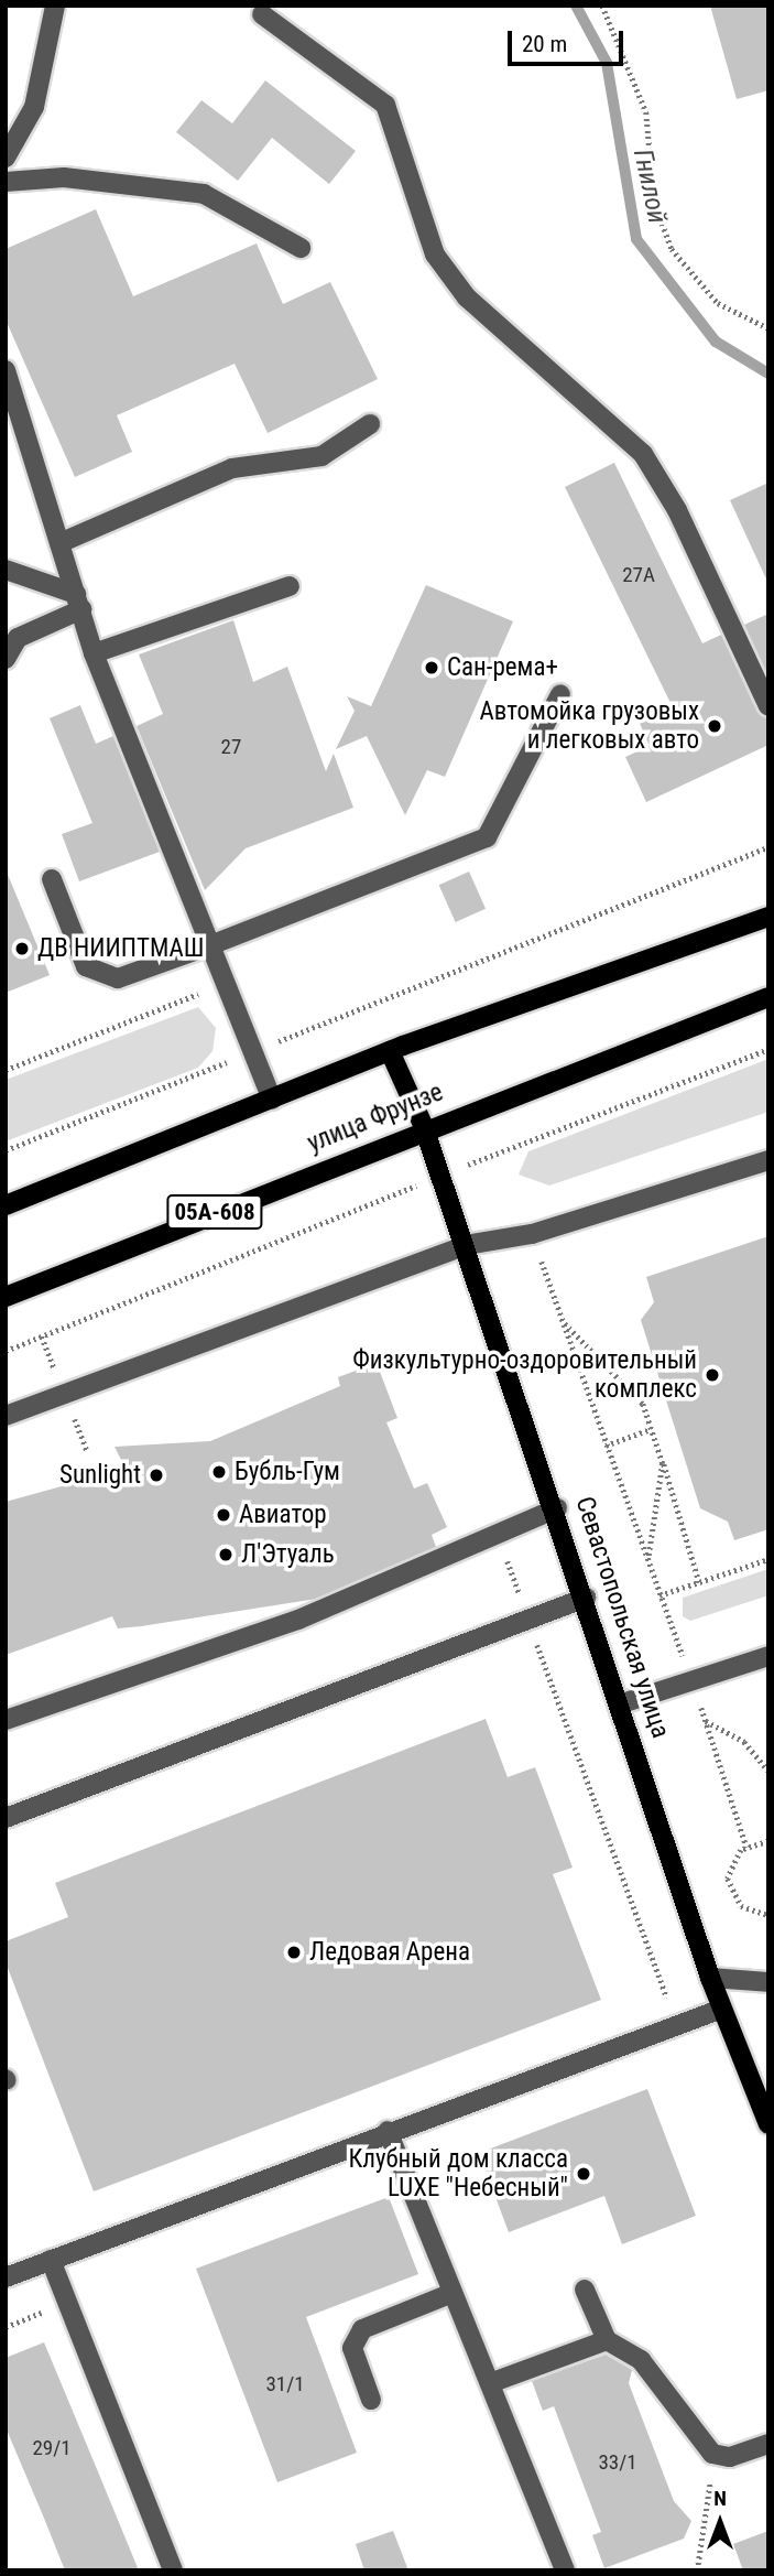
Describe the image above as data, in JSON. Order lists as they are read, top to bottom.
{
  "streets": {
    "main road": ["улица Фрунзе", "05А-608", "Севастопольская улица"]
  },
  "crossings": [
    ["улица Фрунзе", "Севастопольская улица"]
  ],
  "water": ["Гнилой"],
  "places": [
    "Сан-рема+",
    "Автомойка грузовых и легковых авто",
    "ДВ НИИПТМАШ",
    "Физкультурно-оздоровительный комплекс",
    "Бубль-Гум",
    "Sunlight",
    "Авиатор",
    "Л'Этуаль",
    "Ледовая Арена",
    "Клубный дом класса LUXE \"Небесный\""
  ],
  "house_numbers": [
    "27А",
    "27",
    "31/1",
    "29/1",
    "33/1"
  ],
  "scale_bar": "20 m",
  "north": "top"
}
